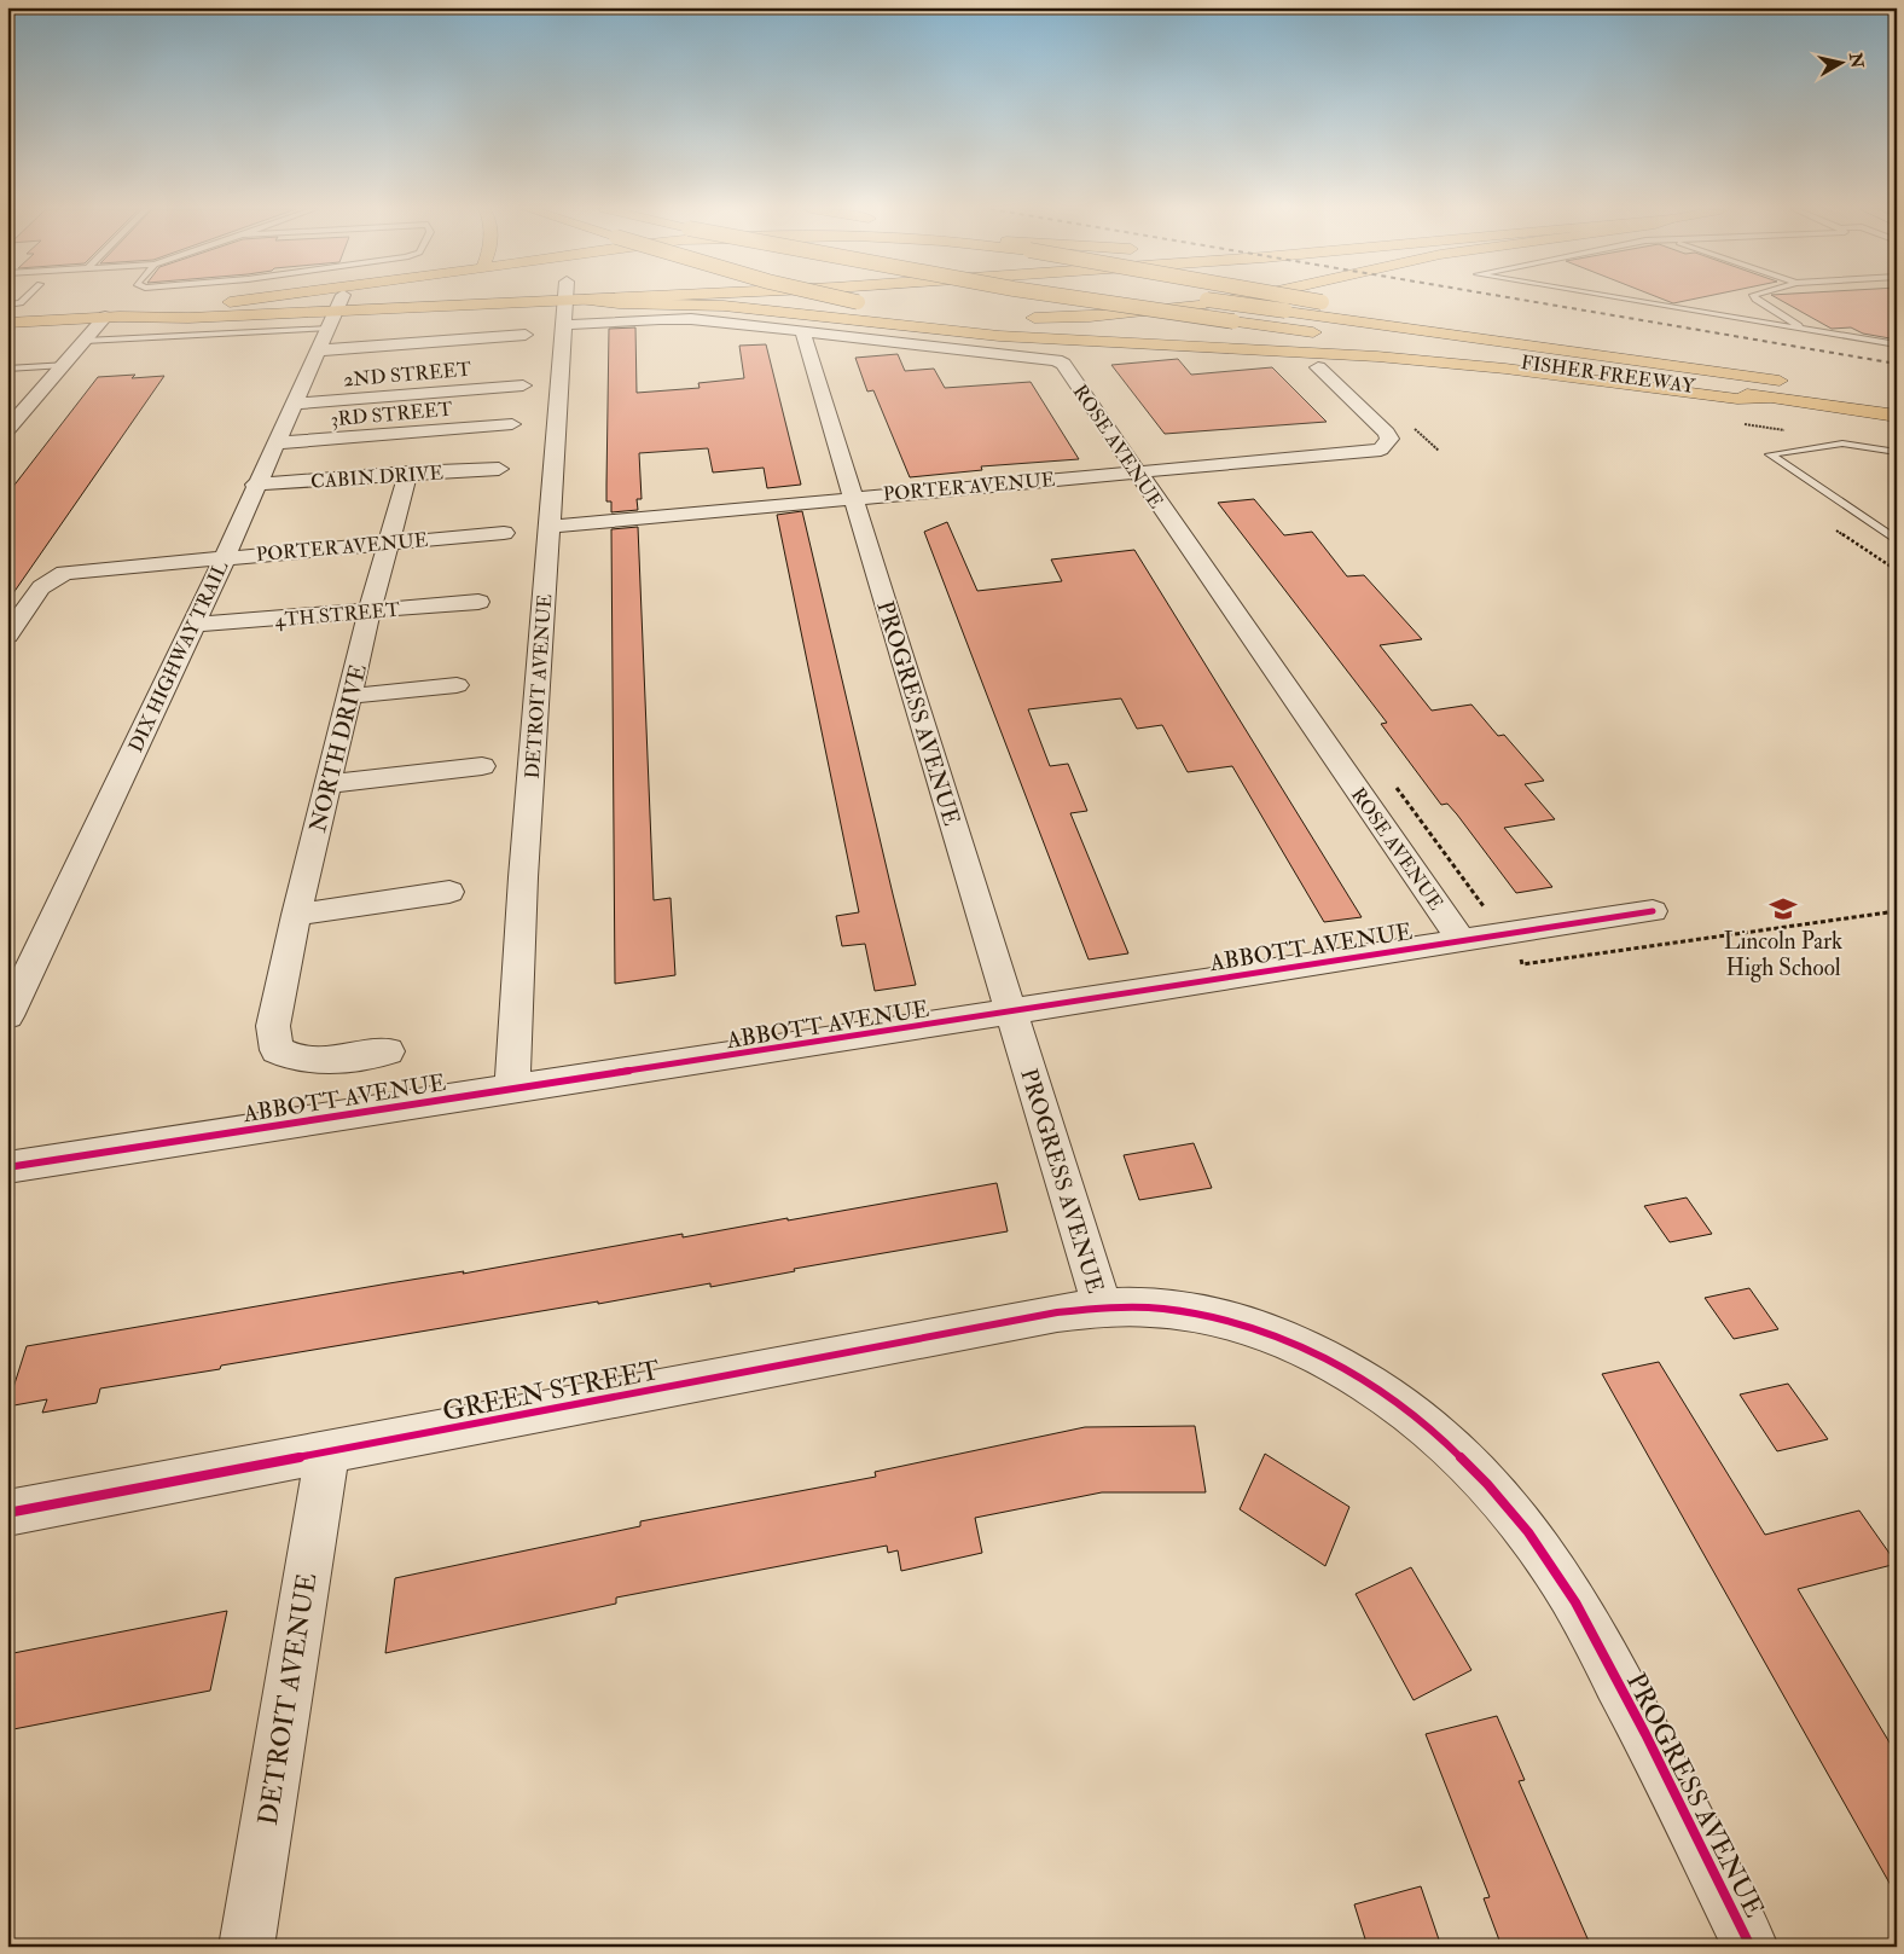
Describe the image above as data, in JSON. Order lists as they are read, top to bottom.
{
  "streets": {
    "main road": ["FISHER FREEWAY"],
    "street": [
      "2ND STREET",
      "3RD STREET",
      "ROSE AVENUE",
      "CABIN DRIVE",
      "PORTER AVENUE",
      "4TH STREET",
      "DIX HIGHWAY TRAIL",
      "DETROIT AVENUE",
      "PROGRESS AVENUE",
      "NORTH DRIVE",
      "ABBOTT AVENUE",
      "GREEN STREET"
    ]
  },
  "crossings": [
    ["2ND STREET", "DIX HIGHWAY TRAIL"],
    ["3RD STREET", "DIX HIGHWAY TRAIL"],
    ["ROSE AVENUE", "PORTER AVENUE"],
    ["ROSE AVENUE", "DETROIT AVENUE"],
    ["ROSE AVENUE", "PROGRESS AVENUE"],
    ["ROSE AVENUE", "ABBOTT AVENUE"],
    ["CABIN DRIVE", "DIX HIGHWAY TRAIL"],
    ["CABIN DRIVE", "NORTH DRIVE"],
    ["PORTER AVENUE", "DIX HIGHWAY TRAIL"],
    ["PORTER AVENUE", "DETROIT AVENUE"],
    ["PORTER AVENUE", "PROGRESS AVENUE"],
    ["PORTER AVENUE", "NORTH DRIVE"],
    ["4TH STREET", "DIX HIGHWAY TRAIL"],
    ["4TH STREET", "NORTH DRIVE"],
    ["DETROIT AVENUE", "ABBOTT AVENUE"],
    ["DETROIT AVENUE", "GREEN STREET"],
    ["PROGRESS AVENUE", "ABBOTT AVENUE"],
    ["PROGRESS AVENUE", "GREEN STREET"]
  ],
  "places": {
    "school or university": ["Lincoln Park High School"]
  },
  "north": "right"
}
